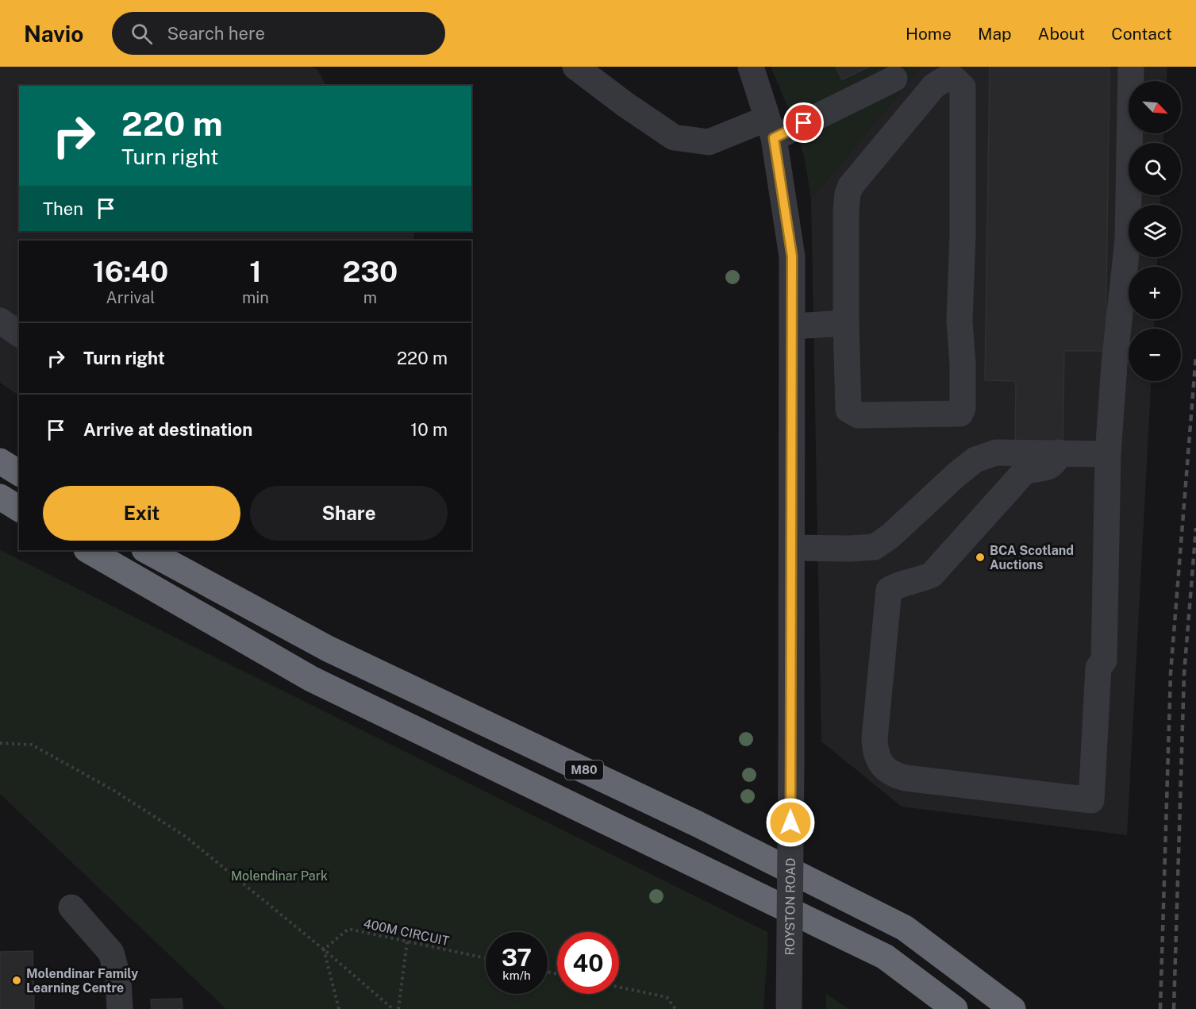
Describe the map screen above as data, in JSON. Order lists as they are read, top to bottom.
{
  "streets": {
    "highway": ["M80"],
    "street": ["ROYSTON ROAD"],
    "path": ["400M CIRCUIT"]
  },
  "parks": ["Molendinar Park"],
  "places": ["BCA Scotland Auctions", "Molendinar Family Learning Centre"],
  "north": "bottom right",
  "page": {
    "header": "Navio",
    "search": "Search here",
    "nav": [
      "Home",
      "Map",
      "About",
      "Contact"
    ],
    "map_buttons": ["+", "−"],
    "turn": ["220 m", "Turn right"],
    "then": "Then",
    "eta": [
      "16:40",
      "Arrival",
      "1",
      "min",
      "230",
      "m"
    ],
    "list": [
      {
        "name": "Turn right",
        "value": "220 m"
      },
      {
        "name": "Arrive at destination",
        "value": "10 m"
      }
    ],
    "buttons": ["Exit", "Share"],
    "speed": "37 km/h",
    "limit": "40"
  }
}
